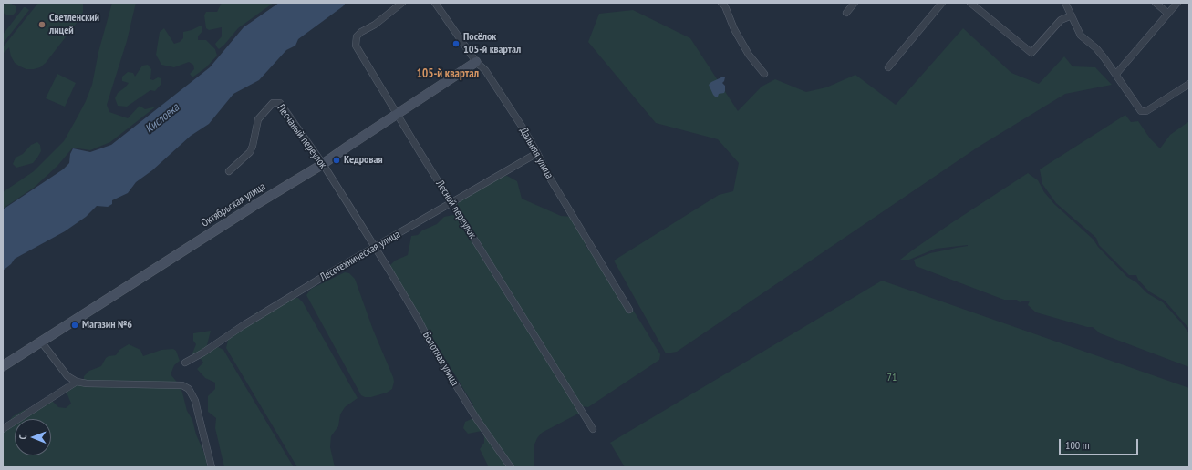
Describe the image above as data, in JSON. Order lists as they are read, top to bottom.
{
  "streets": {
    "street": [
      "Песчаный переулок",
      "Дальняя улица",
      "Октябрьская улица",
      "Лесной переулок",
      "Лесотехническая улица",
      "Болотная улица"
    ]
  },
  "crossings": [
    ["Песчаный переулок", "Октябрьская улица"],
    ["Песчаный переулок", "Лесотехническая улица"],
    ["Песчаный переулок", "Болотная улица"],
    ["Дальняя улица", "Октябрьская улица"],
    ["Дальняя улица", "Лесотехническая улица"],
    ["Октябрьская улица", "Лесной переулок"],
    ["Лесной переулок", "Лесотехническая улица"],
    ["Лесотехническая улица", "Болотная улица"]
  ],
  "districts": ["105-й квартал"],
  "water": ["Кисловка"],
  "parks": ["71"],
  "places": [
    "Светленский лицей",
    "Посёлок 105-й квартал",
    "Кедровая",
    "Магазин №6"
  ],
  "scale_bar": "100 m",
  "north": "left"
}
